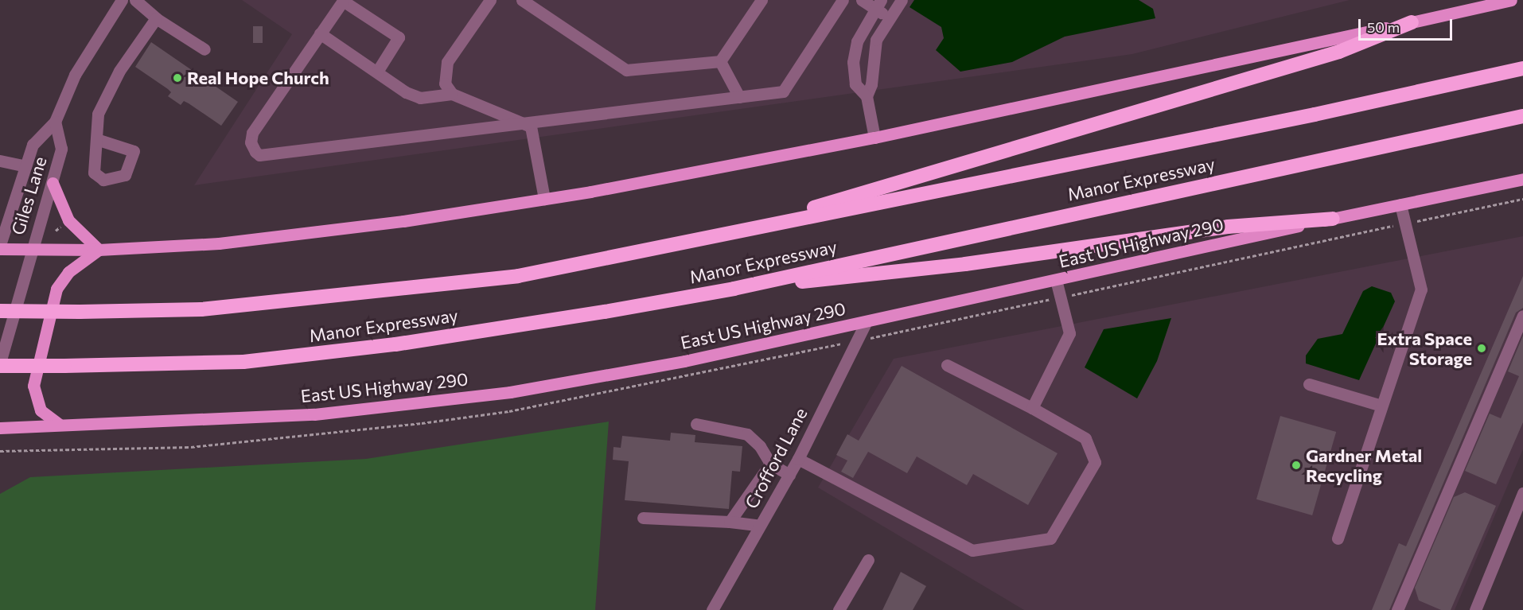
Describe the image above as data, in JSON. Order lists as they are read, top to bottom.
{
  "streets": {
    "highway": ["Manor Expressway"],
    "main road": ["East US Highway 290"],
    "street": ["Giles Lane", "Crofford Lane"]
  },
  "crossings": [
    ["Manor Expressway", "Giles Lane"],
    ["East US Highway 290", "Crofford Lane"]
  ],
  "places": ["Real Hope Church", "Extra Space Storage", "Gardner Metal Recycling"],
  "scale_bar": "50 m"
}
